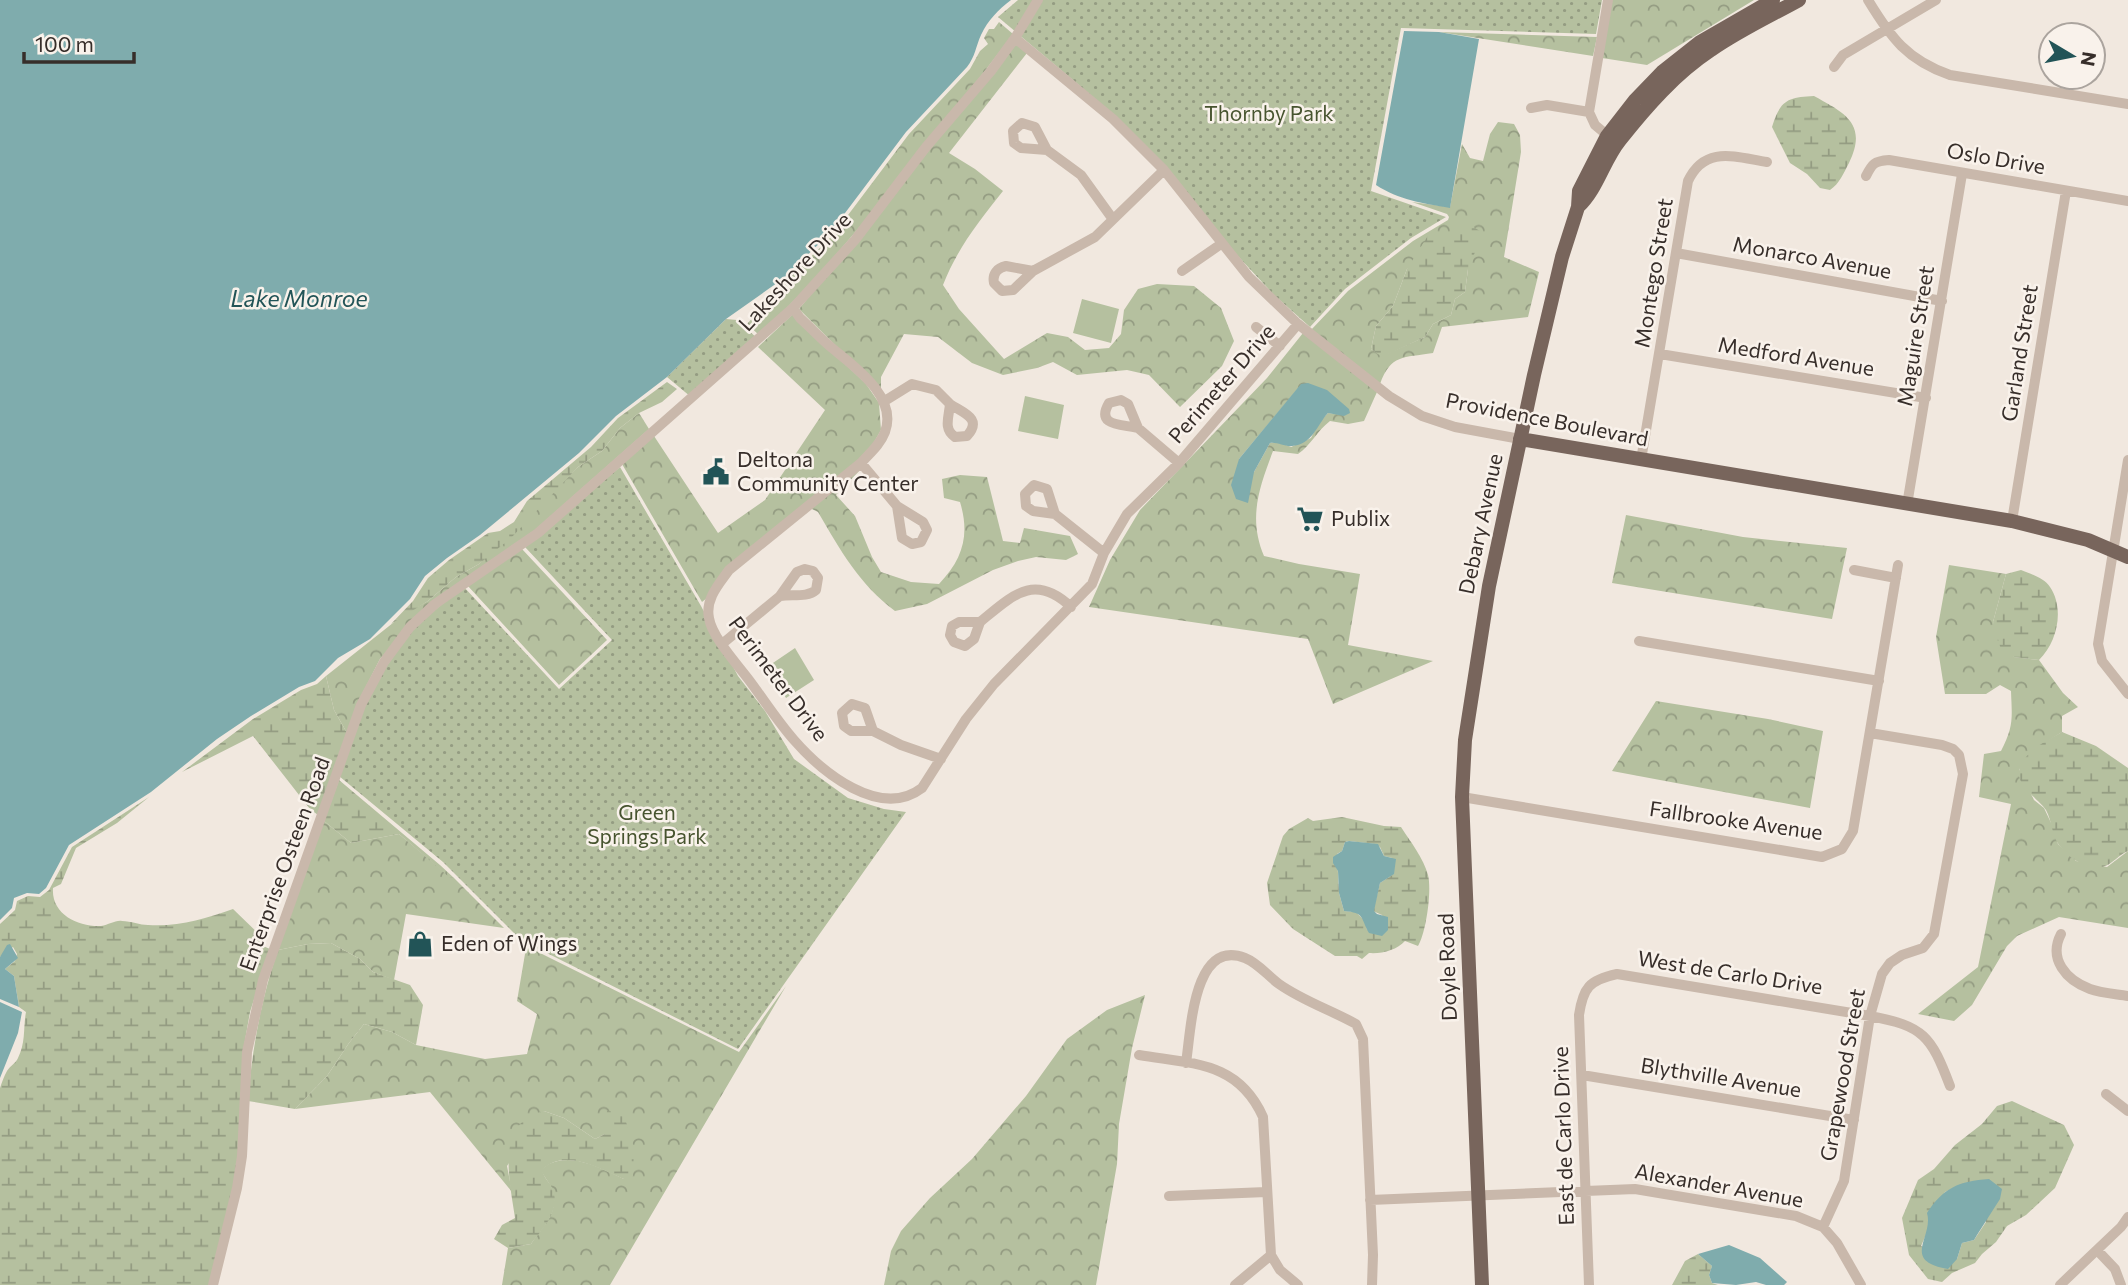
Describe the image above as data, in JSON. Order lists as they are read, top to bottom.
{
  "streets": {
    "main road": ["Providence Boulevard", "Debary Avenue", "Doyle Road"],
    "street": [
      "Oslo Drive",
      "Monarco Avenue",
      "Lakeshore Drive",
      "Montego Street",
      "Maguire Street",
      "Garland Street",
      "Medford Avenue",
      "Perimeter Drive",
      "Fallbrooke Avenue",
      "Enterprise Osteen Road",
      "West de Carlo Drive",
      "Grapewood Street",
      "Blythville Avenue",
      "East de Carlo Drive",
      "Alexander Avenue"
    ]
  },
  "crossings": [
    ["Oslo Drive", "Maguire Street"],
    ["Oslo Drive", "Garland Street"],
    ["Monarco Avenue", "Montego Street"],
    ["Monarco Avenue", "Maguire Street"],
    ["Lakeshore Drive", "Providence Boulevard"],
    ["Lakeshore Drive", "Enterprise Osteen Road"],
    ["Montego Street", "Medford Avenue"],
    ["Montego Street", "Providence Boulevard"],
    ["Maguire Street", "Medford Avenue"],
    ["Maguire Street", "Providence Boulevard"],
    ["Garland Street", "Providence Boulevard"],
    ["Perimeter Drive", "Providence Boulevard"],
    ["Providence Boulevard", "Debary Avenue"],
    ["Debary Avenue", "Doyle Road"],
    ["Fallbrooke Avenue", "Doyle Road"],
    ["Fallbrooke Avenue", "Grapewood Street"],
    ["Doyle Road", "Alexander Avenue"],
    ["West de Carlo Drive", "Grapewood Street"],
    ["West de Carlo Drive", "East de Carlo Drive"],
    ["Grapewood Street", "Blythville Avenue"],
    ["Grapewood Street", "Alexander Avenue"],
    ["Blythville Avenue", "East de Carlo Drive"],
    ["East de Carlo Drive", "Alexander Avenue"]
  ],
  "water": ["Lake Monroe"],
  "parks": ["Thornby Park", "Green Springs Park"],
  "places": {
    "public building": ["Deltona Community Center"],
    "supermarket": ["Publix"],
    "shop": ["Eden of Wings"]
  },
  "scale_bar": "100 m",
  "north": "right"
}
